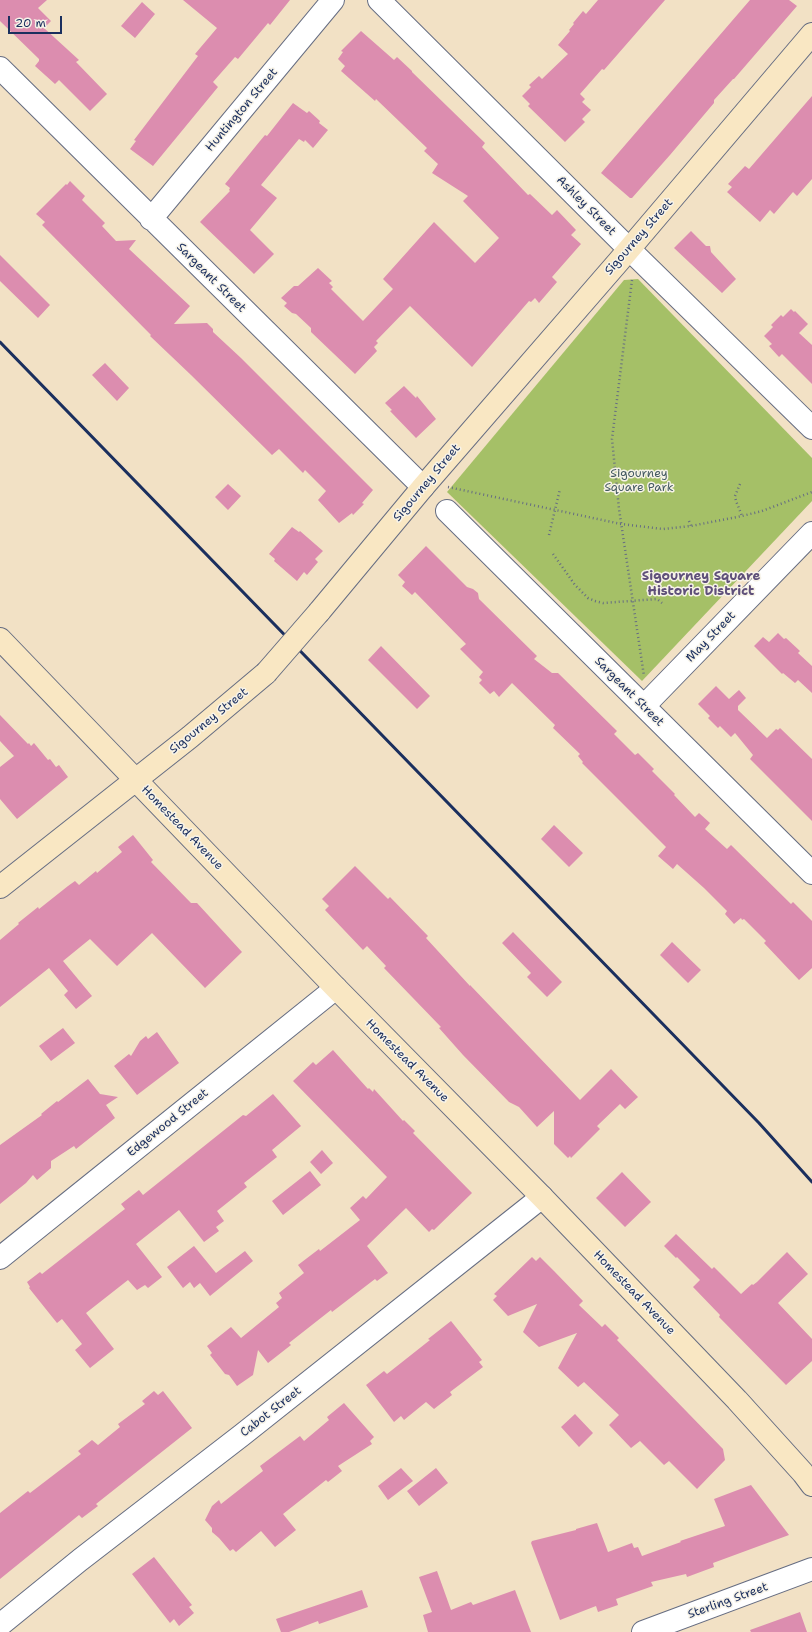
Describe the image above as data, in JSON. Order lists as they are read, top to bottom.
{
  "streets": {
    "main road": ["Sigourney Street", "Homestead Avenue"],
    "street": [
      "Huntington Street",
      "Ashley Street",
      "Sargeant Street",
      "May Street",
      "Edgewood Street",
      "Cabot Street",
      "Sterling Street"
    ]
  },
  "crossings": [
    ["Huntington Street", "Sargeant Street"],
    ["Ashley Street", "Sigourney Street"],
    ["Sigourney Street", "Sargeant Street"],
    ["Sigourney Street", "Homestead Avenue"],
    ["Sargeant Street", "May Street"],
    ["Homestead Avenue", "Edgewood Street"],
    ["Homestead Avenue", "Cabot Street"]
  ],
  "districts": ["Sigourney Square Historic District"],
  "parks": ["Sigourney Square Park"],
  "scale_bar": "20 m"
}
